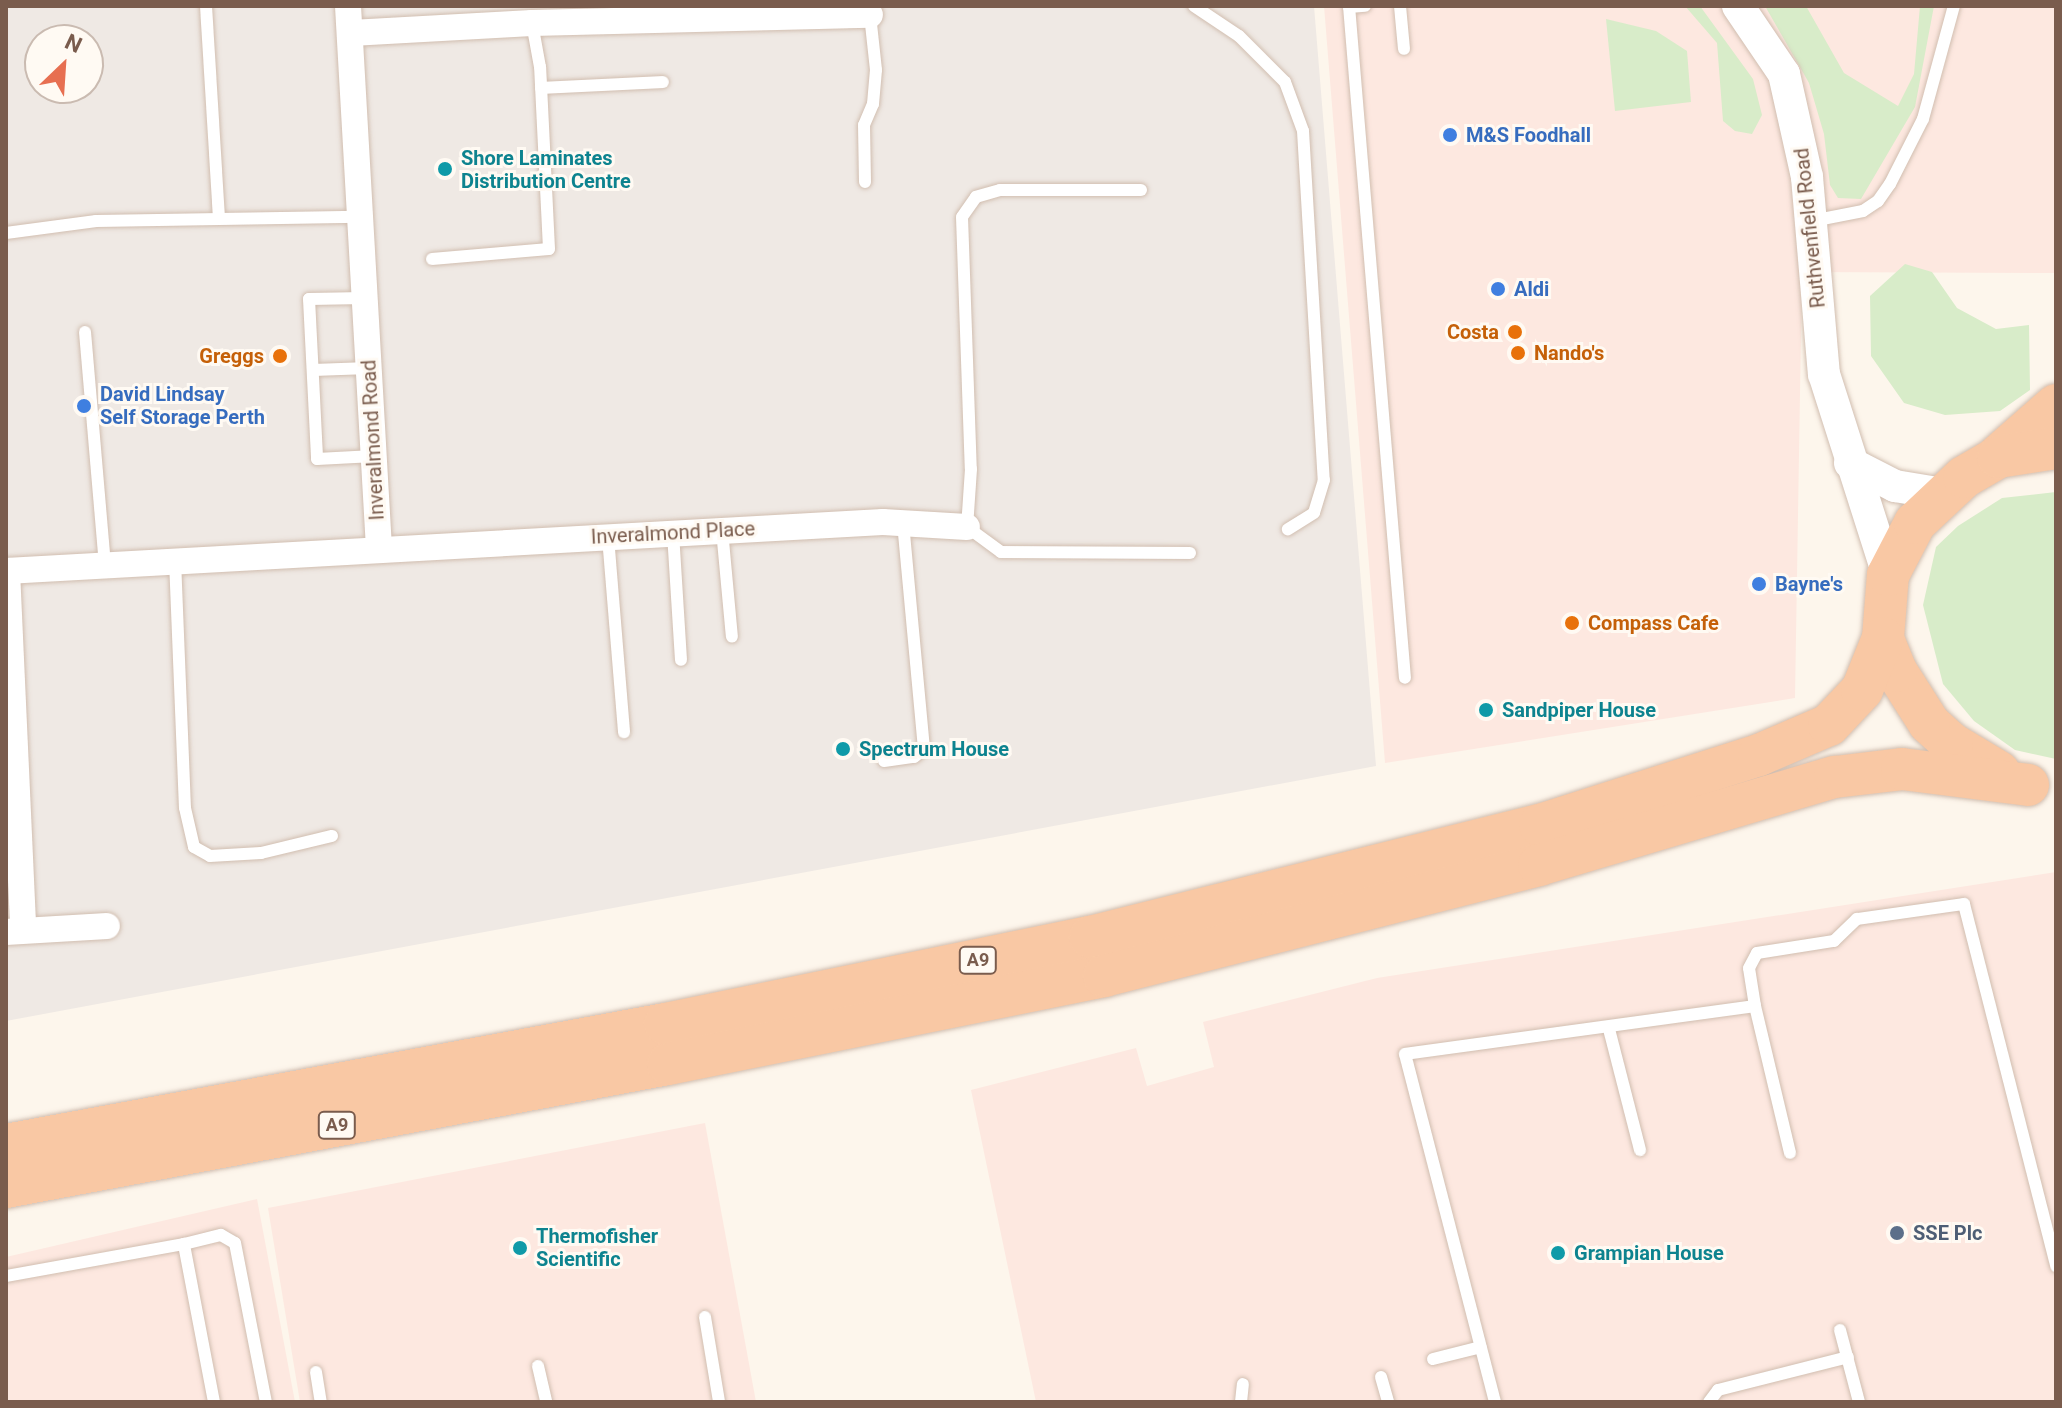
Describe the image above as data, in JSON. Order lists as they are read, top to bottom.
{
  "streets": {
    "highway": ["A9"],
    "street": ["Ruthvenfield Road", "Inveralmond Road", "Inveralmond Place"]
  },
  "crossings": [
    ["Inveralmond Road", "Inveralmond Place"]
  ],
  "places": [
    "M&S Foodhall",
    "Shore Laminates Distribution Centre",
    "Aldi",
    "Costa",
    "Nando's",
    "Greggs",
    "David Lindsay Self Storage Perth",
    "Bayne's",
    "Compass Cafe",
    "Sandpiper House",
    "Spectrum House",
    "SSE Plc",
    "Thermofisher Scientific",
    "Grampian House"
  ],
  "north": "top right"
}
